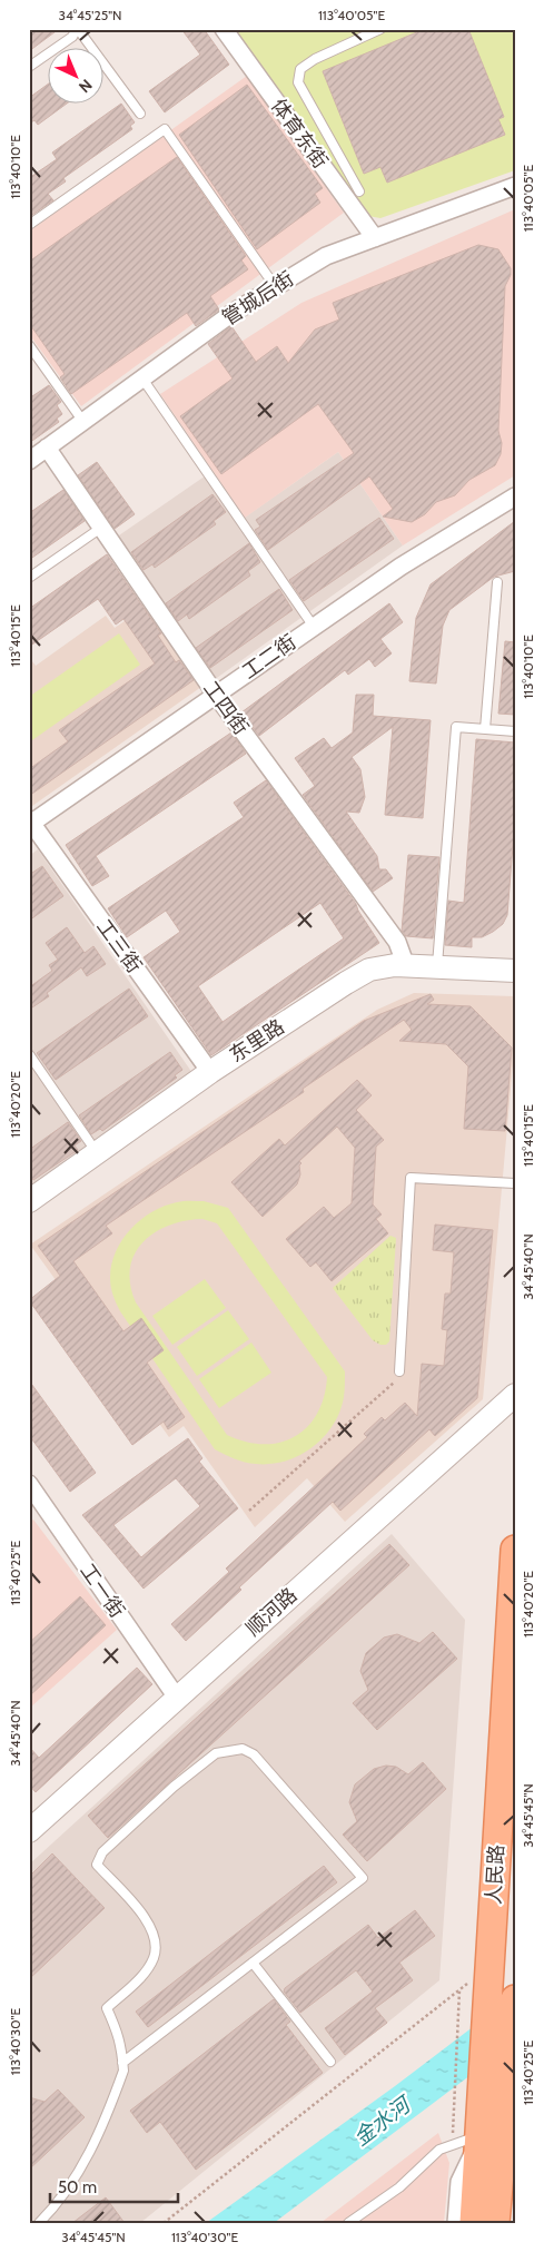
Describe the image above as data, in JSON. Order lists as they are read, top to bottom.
{
  "streets": {
    "main road": ["人民路"],
    "street": [
      "体育东街",
      "管城后街",
      "工二街",
      "工四街",
      "工三街",
      "东里路",
      "工一街",
      "顺河路"
    ]
  },
  "crossings": [
    ["体育东街", "管城后街"],
    ["管城后街", "工四街"],
    ["工二街", "工四街"],
    ["工二街", "工三街"],
    ["工四街", "东里路"],
    ["工三街", "东里路"],
    ["工一街", "顺河路"]
  ],
  "water": ["金水河"],
  "scale_bar": "50 m",
  "north": "bottom right",
  "coordinates": [
    "34°45'25\"N",
    "113°40'05\"E",
    "113°40'10\"E",
    "113°40'15\"E",
    "113°40'20\"E",
    "34°45'40\"N",
    "113°40'25\"E",
    "34°45'45\"N",
    "113°40'30\"E"
  ]
}
